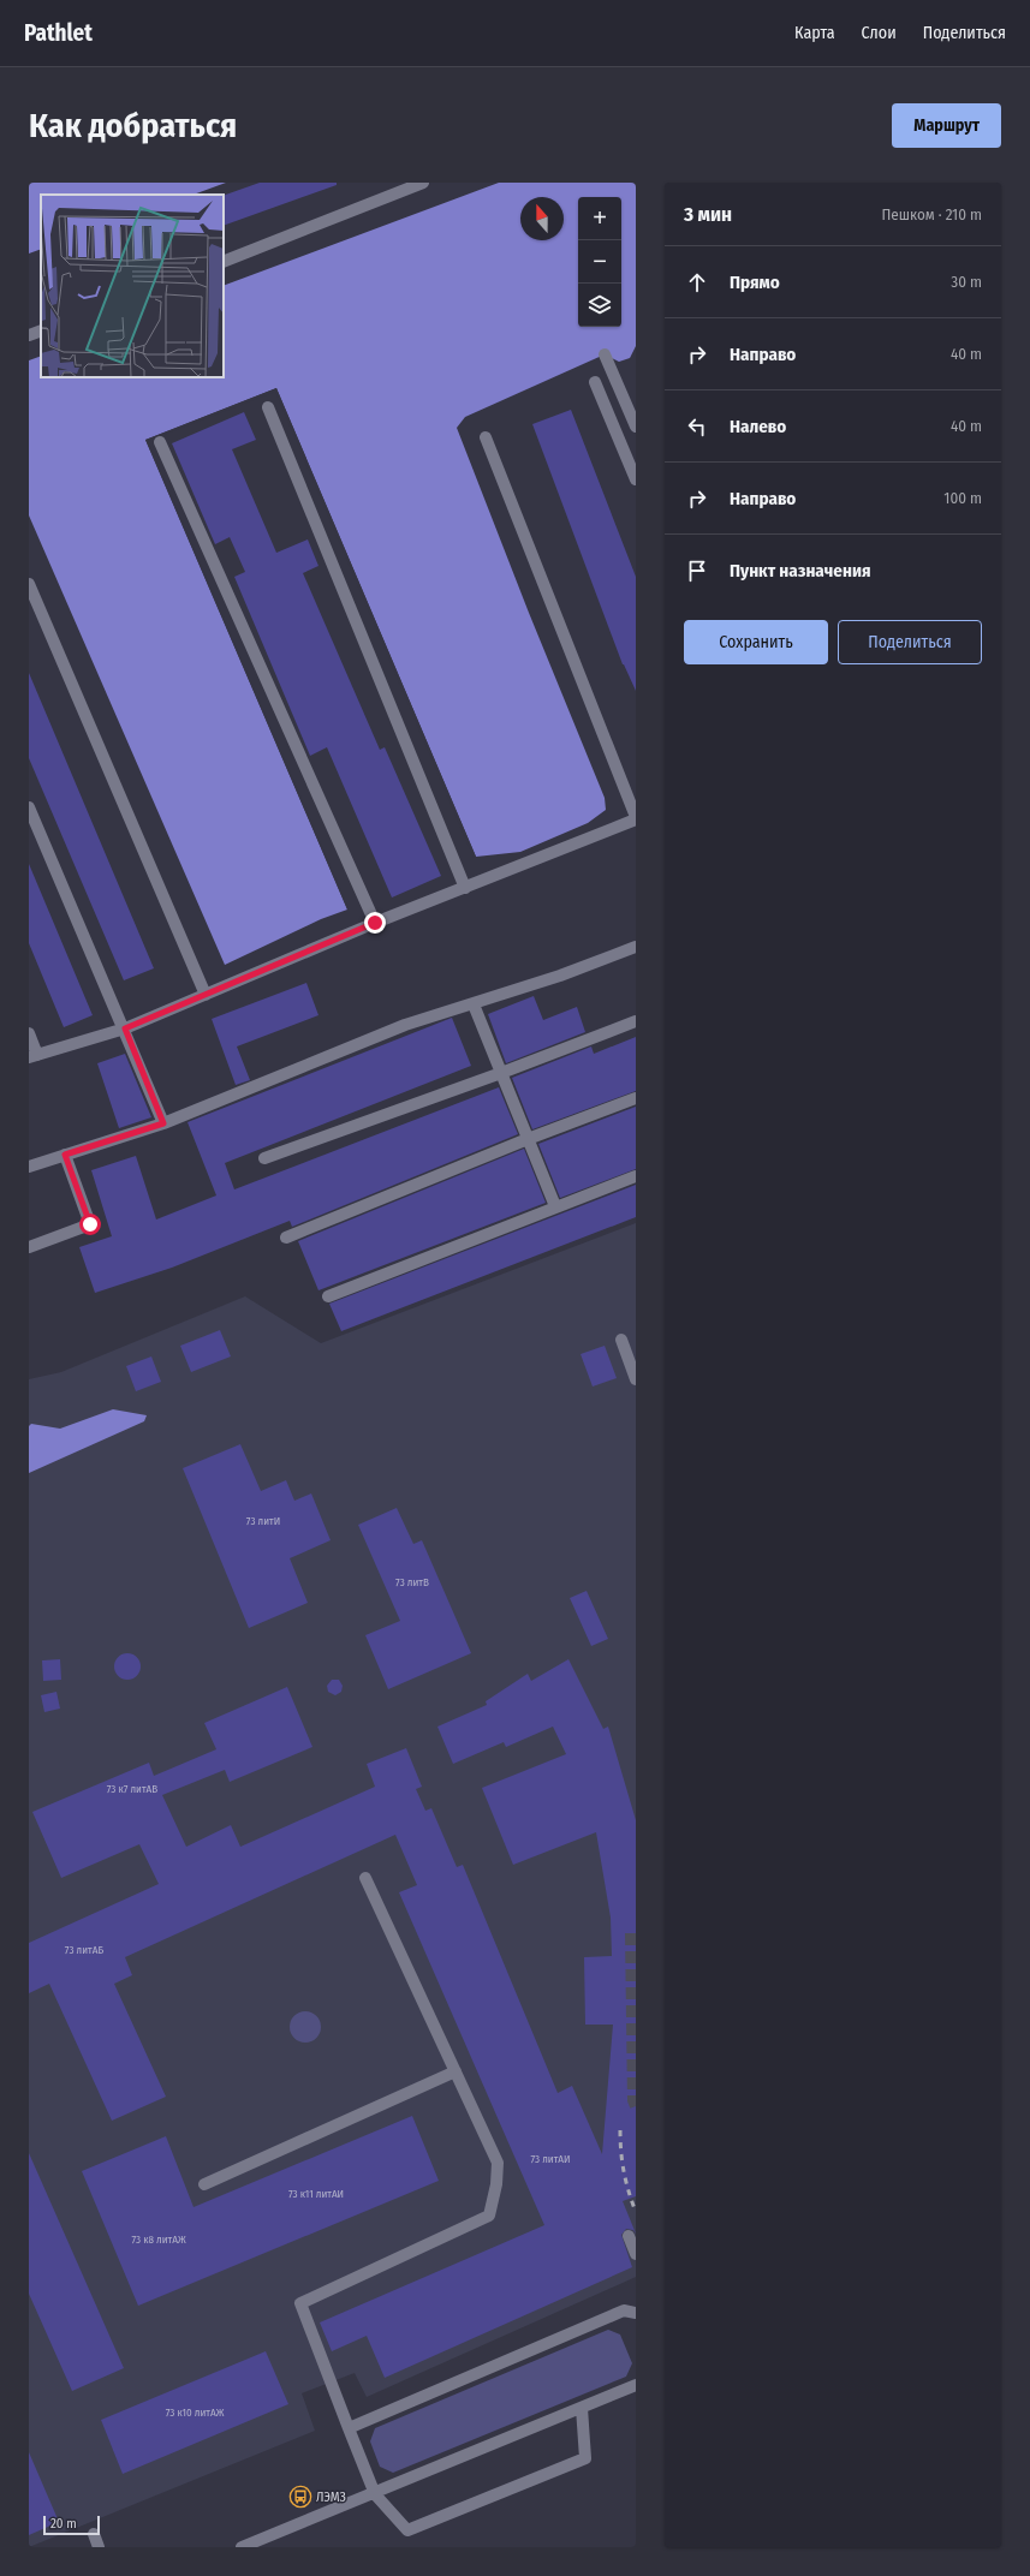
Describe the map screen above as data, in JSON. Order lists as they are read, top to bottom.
{
  "places": {
    "bus stop": ["ЛЭМЗ"]
  },
  "house_numbers": [
    "73 литИ",
    "73 литВ",
    "73 к7 литАВ",
    "73 литАБ",
    "73 литАИ",
    "73 к11 литАИ",
    "73 к8 литАЖ",
    "73 к10 литАЖ"
  ],
  "scale_bar": "20 m",
  "north": "top",
  "page": {
    "header": "Pathlet",
    "nav": ["Карта", "Слои", "Поделиться"],
    "buttons": [
      "Маршрут",
      ["Сохранить", "Поделиться"]
    ],
    "title": "Как добраться",
    "heading": ["3 мин", "Пешком · 210 m"],
    "map_buttons": ["+", "−"],
    "list": [
      ["Прямо", "30 m"],
      ["Направо", "40 m"],
      ["Налево", "40 m"],
      ["Направо", "100 m"],
      "Пункт назначения"
    ],
    "scale": "20 m"
  }
}
